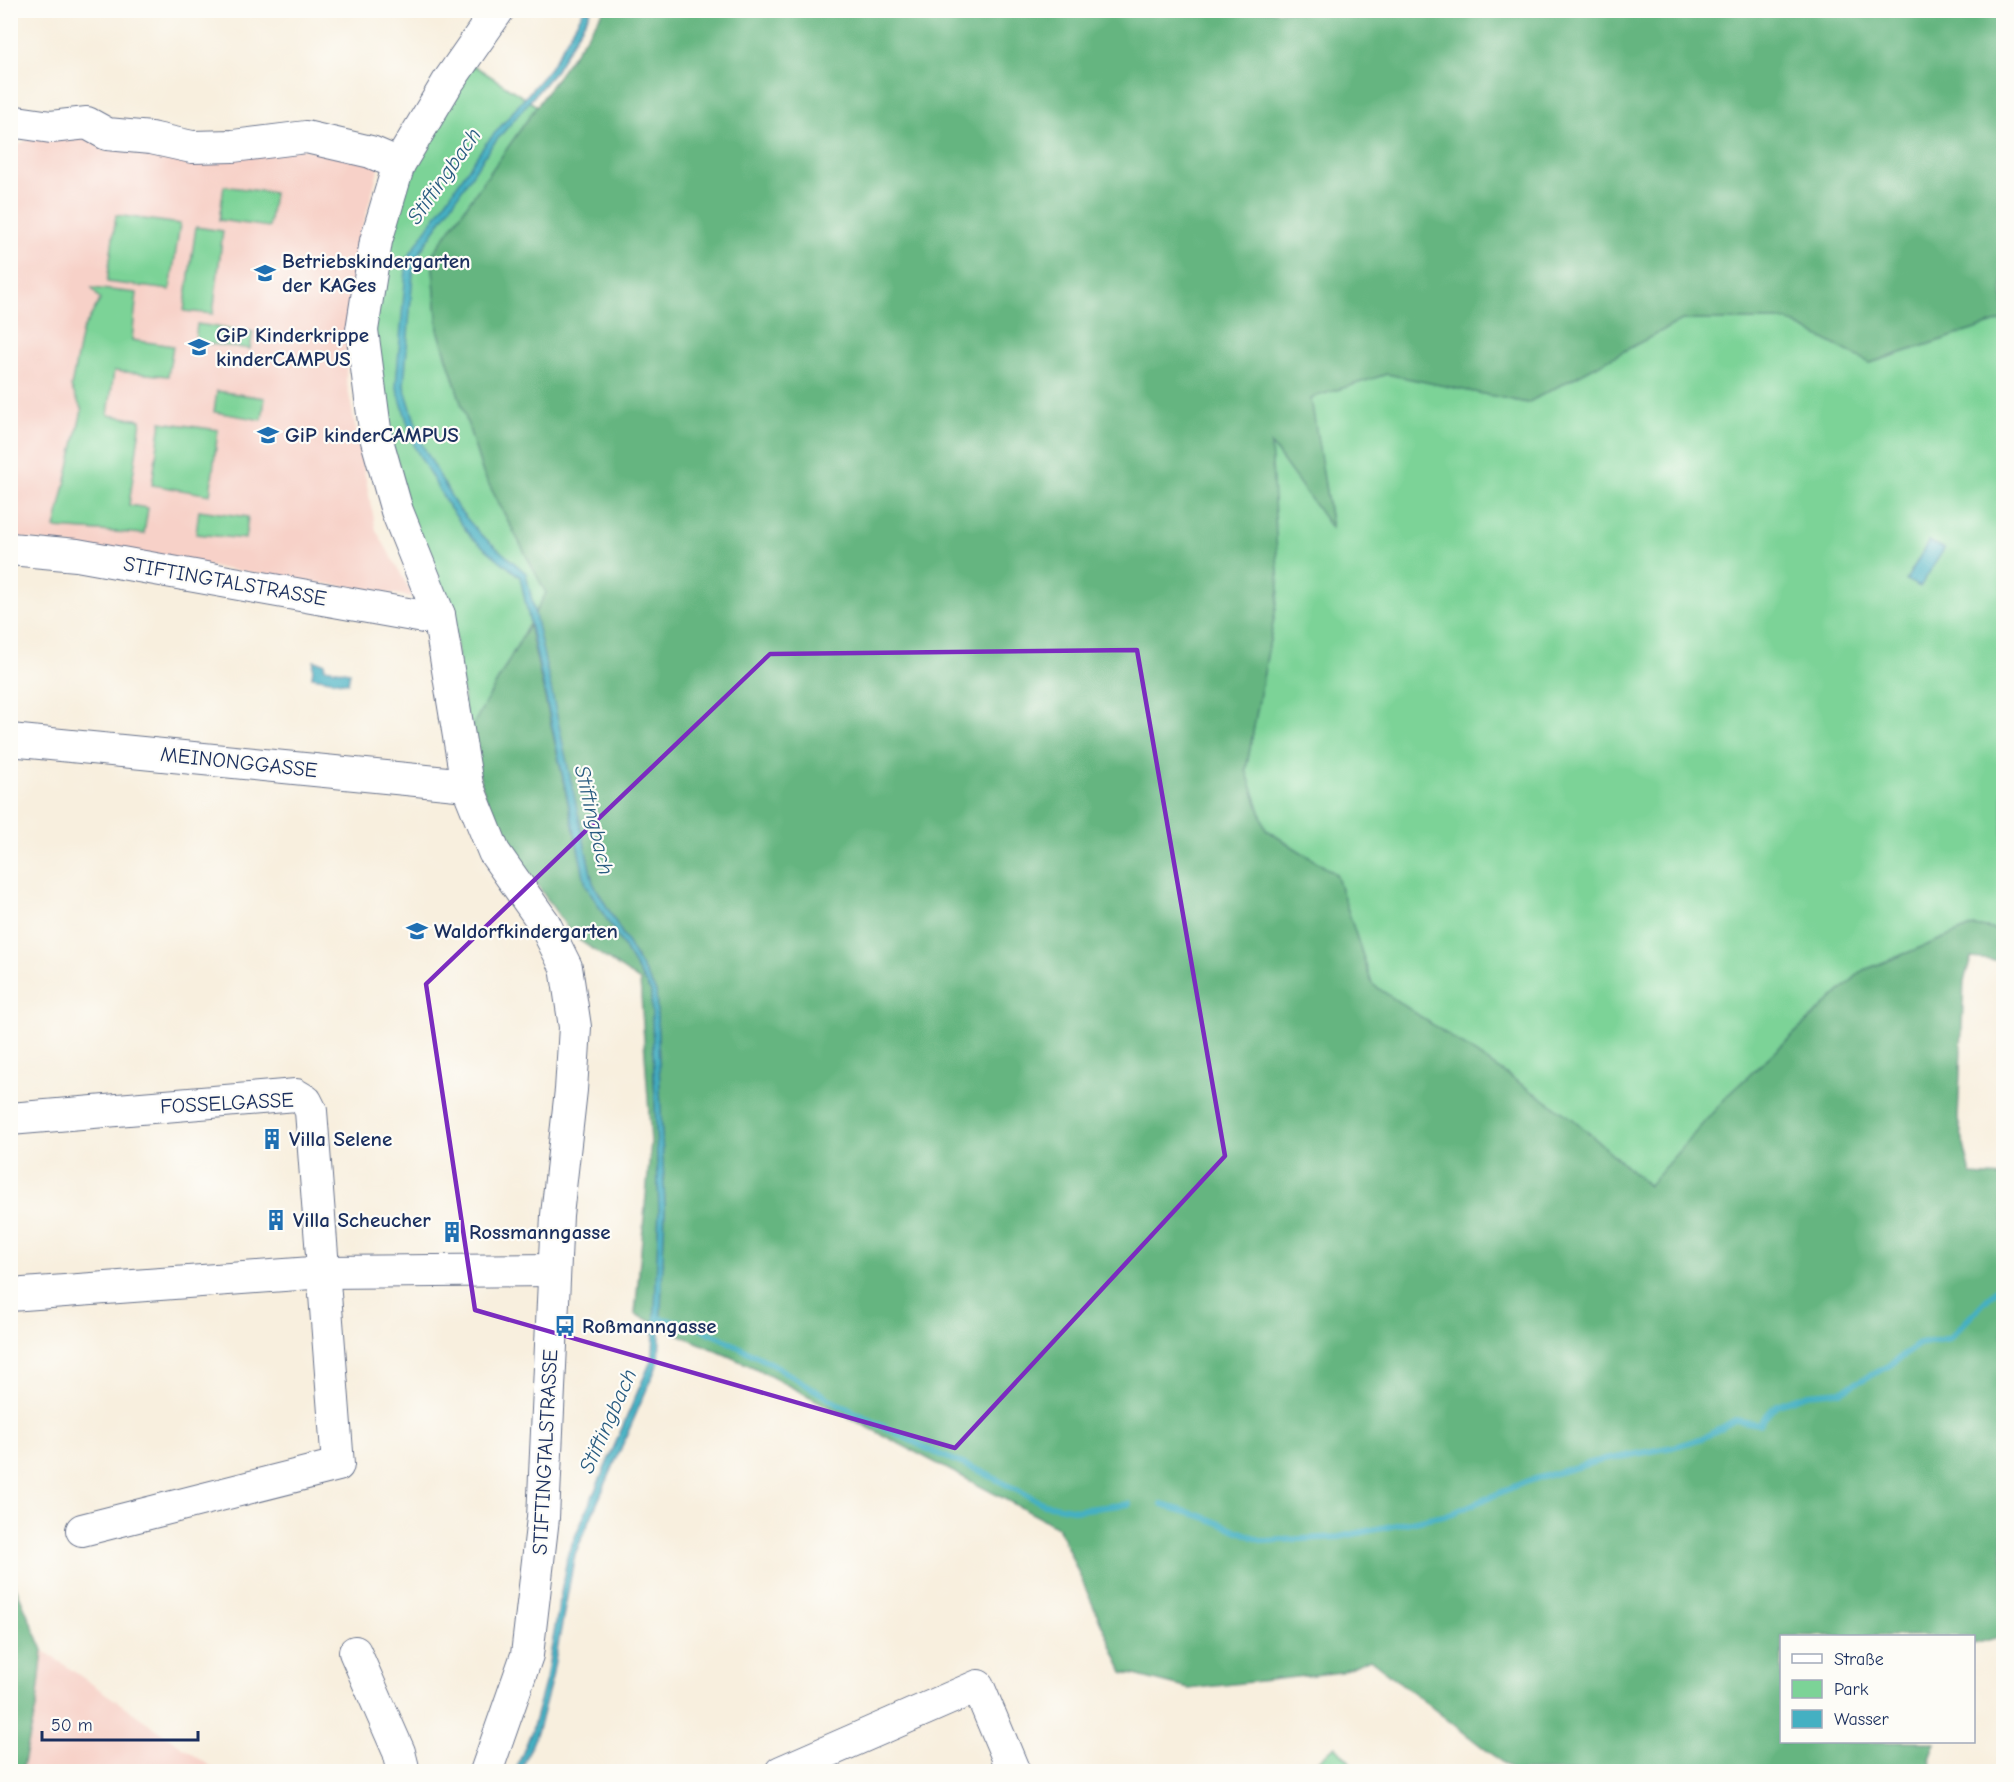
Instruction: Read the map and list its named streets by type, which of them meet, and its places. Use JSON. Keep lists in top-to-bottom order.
{
  "streets": {
    "street": ["STIFTINGTALSTRASSE", "MEINONGGASSE", "FOSSELGASSE"]
  },
  "crossings": [
    ["STIFTINGTALSTRASSE", "MEINONGGASSE"]
  ],
  "water": ["Stiftingbach"],
  "places": {
    "school or university": [
      "Betriebskindergarten der KAGes",
      "GiP Kinderkrippe kinderCAMPUS",
      "GiP kinderCAMPUS",
      "Waldorfkindergarten"
    ],
    "building": ["Villa Selene", "Villa Scheucher", "Rossmanngasse"],
    "bus stop": ["Roßmanngasse"]
  },
  "legend": ["Straße", "Park", "Wasser"],
  "scale_bar": "50 m"
}
